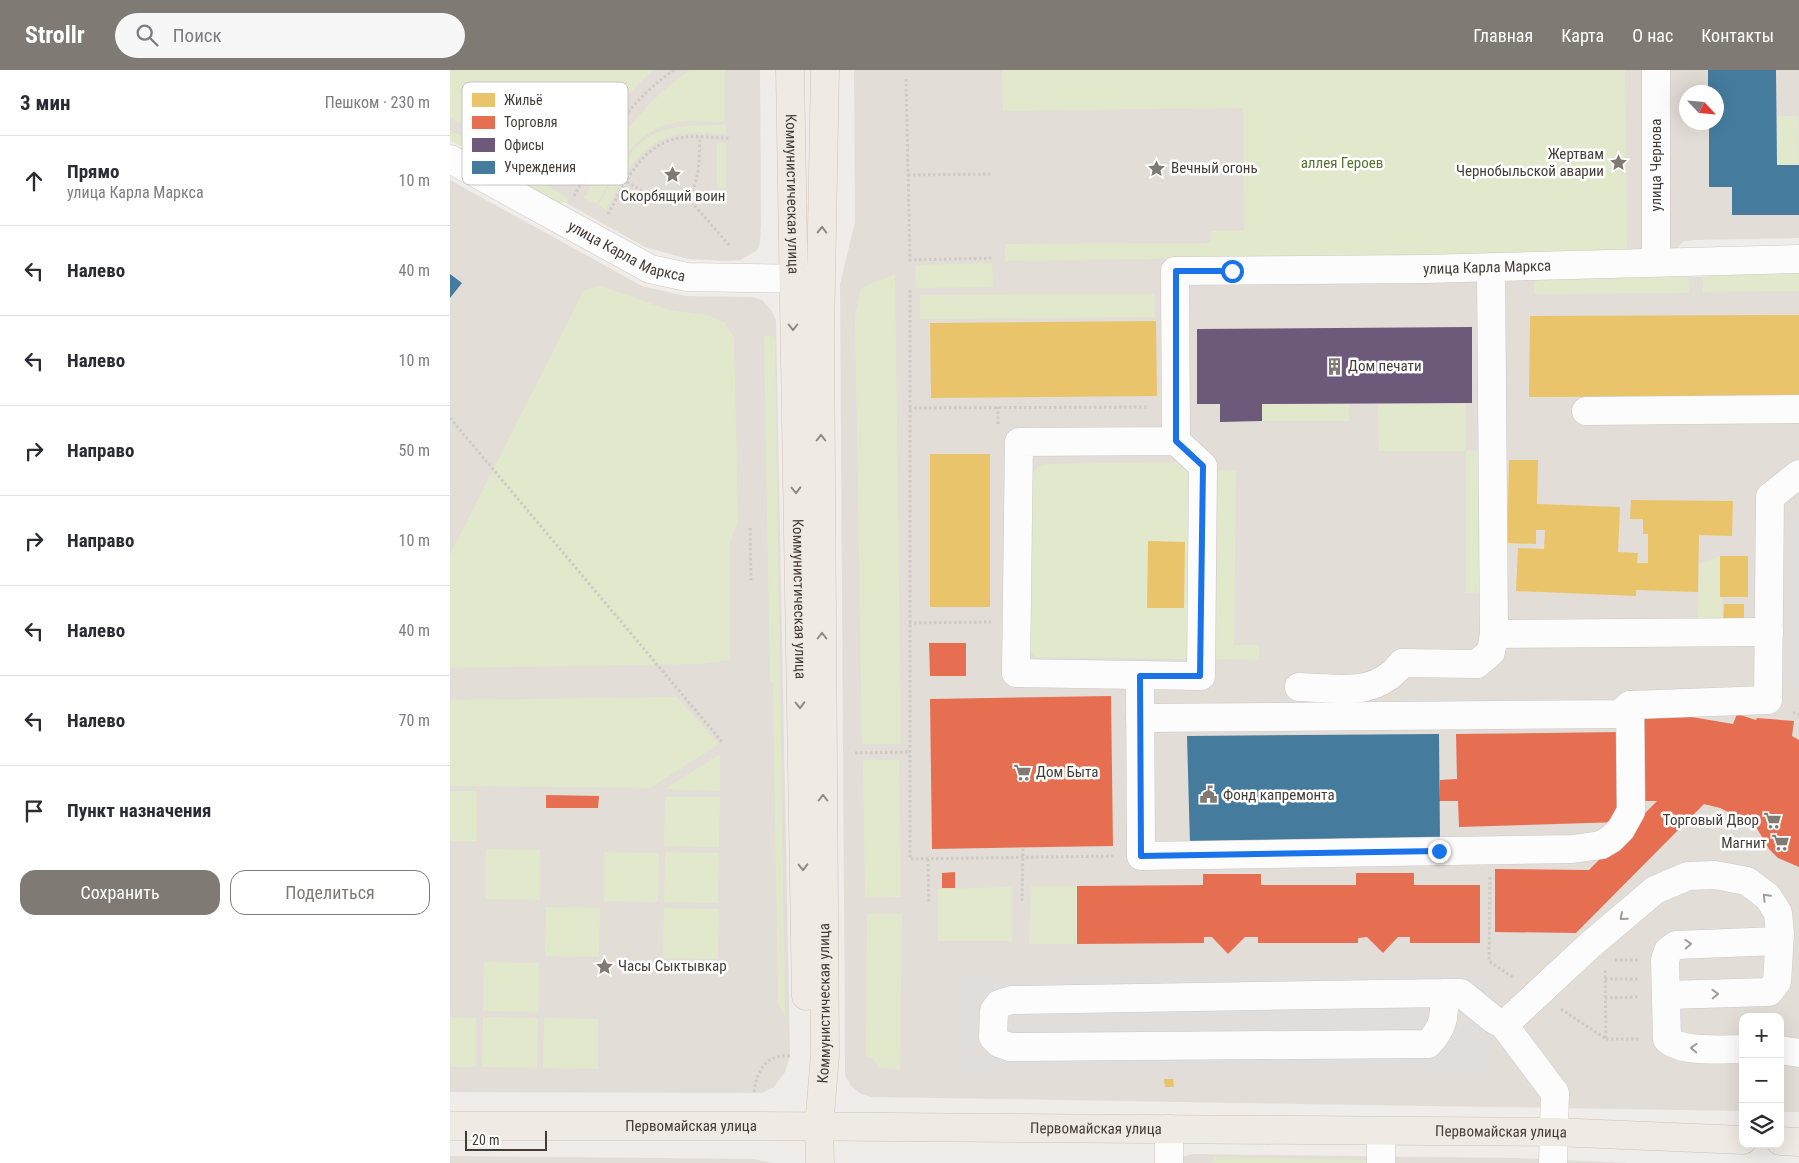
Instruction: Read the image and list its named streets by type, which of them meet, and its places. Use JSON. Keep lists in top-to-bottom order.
{
  "streets": {
    "main road": ["Коммунистическая улица", "Первомайская улица"],
    "street": ["улица Чернова", "улица Карла Маркса"]
  },
  "crossings": [
    ["улица Чернова", "улица Карла Маркса"],
    ["Коммунистическая улица", "улица Карла Маркса"],
    ["Коммунистическая улица", "Первомайская улица"]
  ],
  "parks": ["аллея Героев"],
  "places": {
    "place": [
      "Жертвам Чернобыльской аварии",
      "Вечный огонь",
      "Скорбящий воин",
      "Часы Сыктывкар"
    ],
    "building": ["Дом печати"],
    "supermarket": ["Дом Быта", "Торговый Двор", "Магнит"],
    "public building": ["Фонд капремонта"]
  },
  "legend": [
    "Жильё",
    "Торговля",
    "Офисы",
    "Учреждения"
  ],
  "scale_bar": "20 m",
  "north": "bottom right",
  "page": {
    "header": "Strollr",
    "search": "Поиск",
    "nav": [
      "Главная",
      "Карта",
      "О нас",
      "Контакты"
    ],
    "heading": ["3 мин", "Пешком · 230 m"],
    "list": [
      ["Прямо", "улица Карла Маркса", "10 m"],
      ["Налево", "40 m"],
      ["Налево", "10 m"],
      ["Направо", "50 m"],
      ["Направо", "10 m"],
      ["Налево", "40 m"],
      ["Налево", "70 m"],
      "Пункт назначения"
    ],
    "buttons": ["Сохранить", "Поделиться"],
    "map_buttons": ["+", "−"],
    "scale": "20 m"
  }
}
